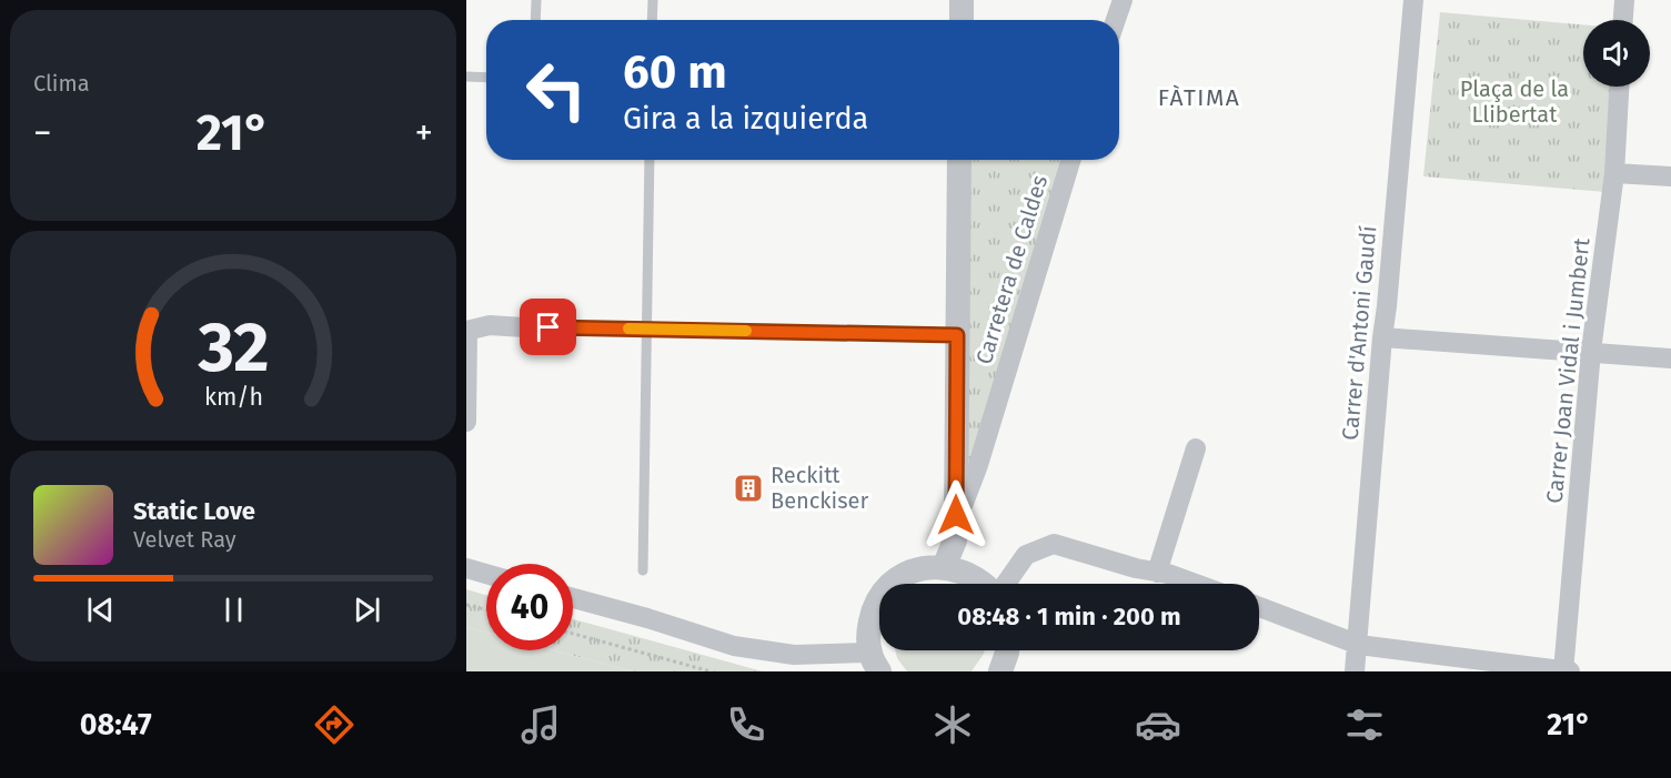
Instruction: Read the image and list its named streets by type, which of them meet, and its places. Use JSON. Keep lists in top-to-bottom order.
{
  "streets": {
    "street": ["Carretera de Caldes", "Carrer d'Antoni Gaudí", "Carrer Joan Vidal i Jumbert"]
  },
  "districts": ["FÀTIMA"],
  "parks": ["Plaça de la Llibertat"],
  "places": {
    "building": ["Reckitt Benckiser"]
  },
  "page": {
    "tile": "Clima",
    "turn": ["60 m", "Gira a la izquierda"],
    "heat": ["−", "21°", "+"],
    "song": ["Static Love", "Velvet Ray"],
    "limit": "40",
    "trip": "08:48 · 1 min · 200 m",
    "tabs": ["08:47", "21°"],
    "gauge": ["32", "km/h"]
  }
}
